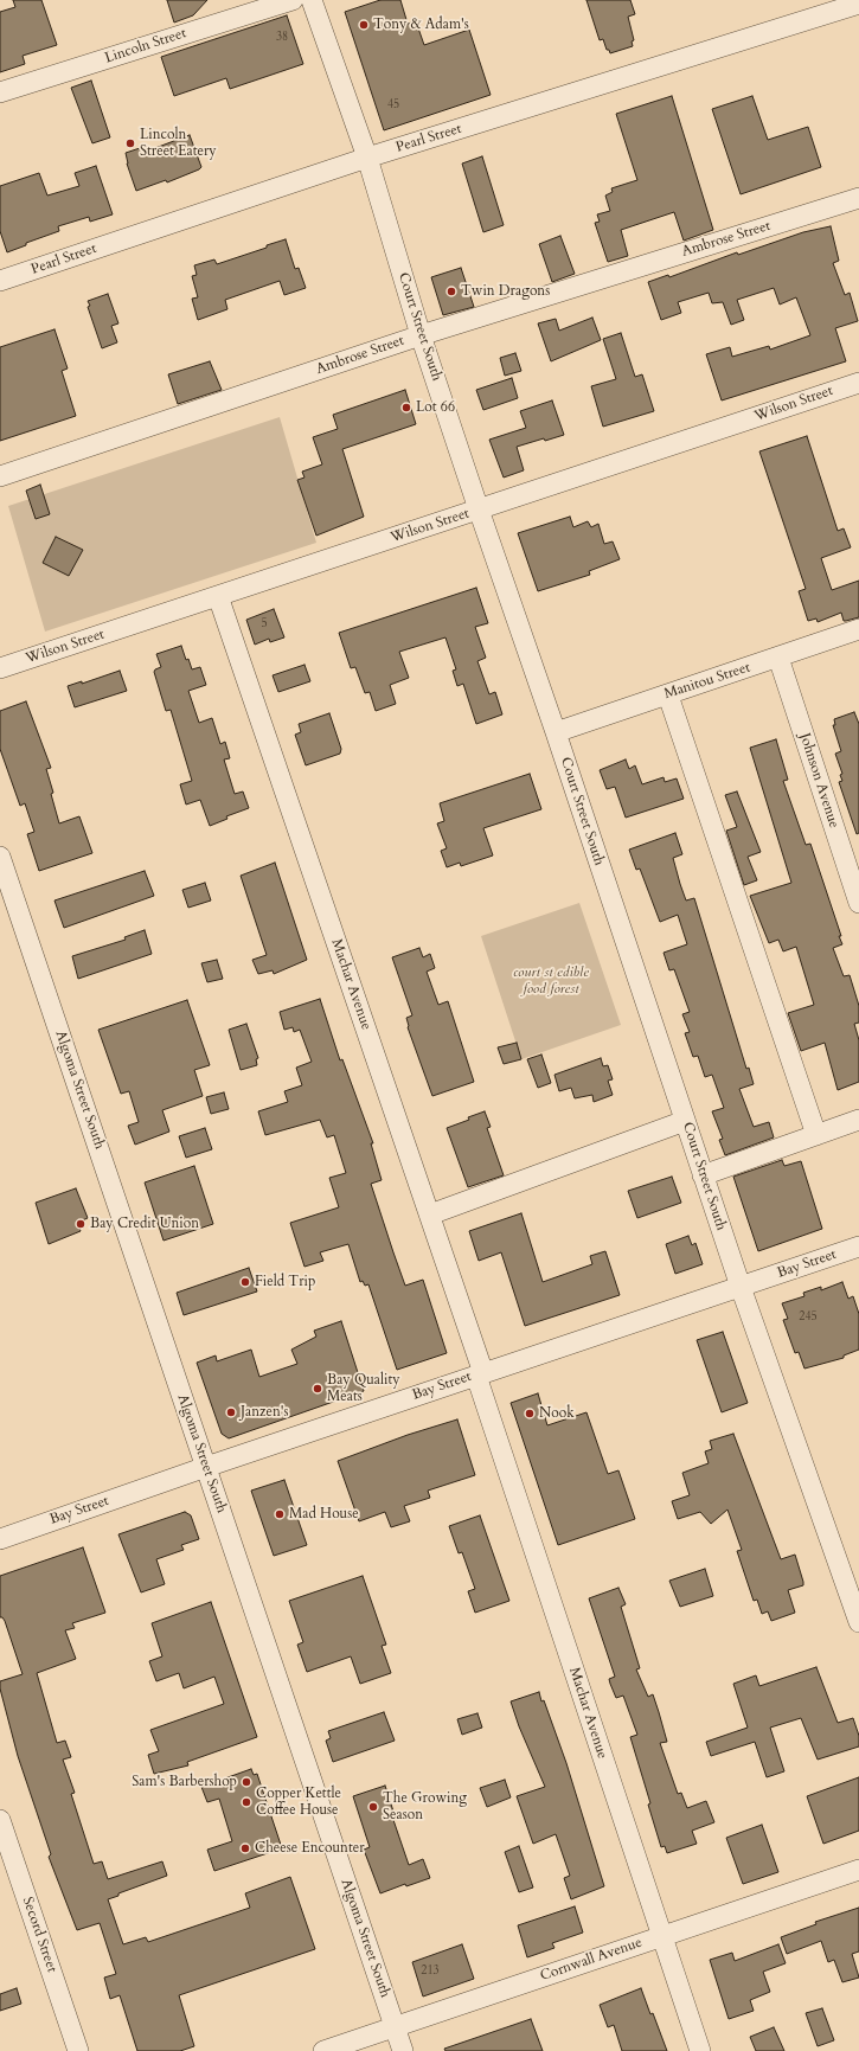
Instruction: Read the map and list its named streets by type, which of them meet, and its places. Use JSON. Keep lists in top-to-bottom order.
{
  "streets": {
    "street": [
      "Lincoln Street",
      "Pearl Street",
      "Ambrose Street",
      "Court Street South",
      "Wilson Street",
      "Manitou Street",
      "Johnson Avenue",
      "Machar Avenue",
      "Algoma Street South",
      "Bay Street",
      "Secord Street",
      "Cornwall Avenue"
    ]
  },
  "crossings": [
    ["Pearl Street", "Court Street South"],
    ["Ambrose Street", "Court Street South"],
    ["Court Street South", "Wilson Street"],
    ["Court Street South", "Manitou Street"],
    ["Court Street South", "Bay Street"],
    ["Wilson Street", "Machar Avenue"],
    ["Manitou Street", "Johnson Avenue"],
    ["Machar Avenue", "Bay Street"],
    ["Machar Avenue", "Cornwall Avenue"],
    ["Algoma Street South", "Bay Street"],
    ["Algoma Street South", "Cornwall Avenue"]
  ],
  "parks": ["court st edible food forest"],
  "places": [
    "Tony & Adam's",
    "Lincoln Street Eatery",
    "Twin Dragons",
    "Lot 66",
    "Bay Credit Union",
    "Field Trip",
    "Bay Quality Meats",
    "Janzen's",
    "Nook",
    "Mad House",
    "Sam's Barbershop",
    "Copper Kettle Coffee House",
    "The Growing Season",
    "Cheese Encounter"
  ],
  "house_numbers": [
    "38",
    "45",
    "5",
    "245",
    "213"
  ]
}
